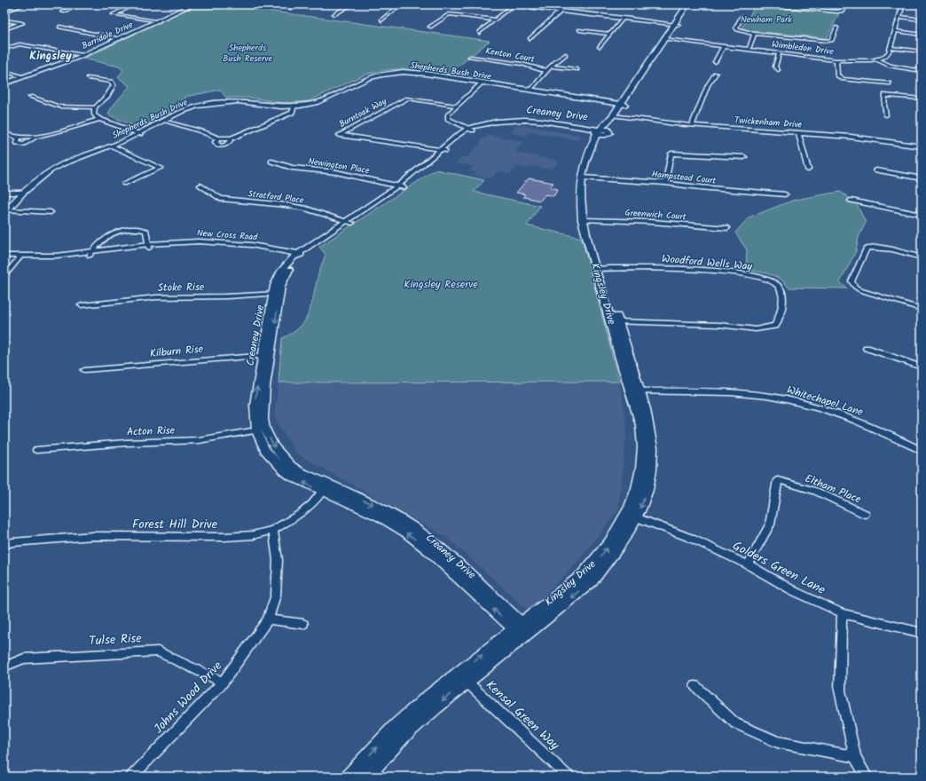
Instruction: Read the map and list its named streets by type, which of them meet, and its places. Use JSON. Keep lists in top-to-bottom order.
{
  "streets": {
    "main road": ["Kingsley Drive"],
    "street": [
      "Barridale Drive",
      "Wimbledon Drive",
      "Kenton Court",
      "Shepherds Bush Drive",
      "Burntoak Way",
      "Creaney Drive",
      "Twickenham Drive",
      "Newington Place",
      "Hampstead Court",
      "Stratford Place",
      "Greenwich Court",
      "New Cross Road",
      "Woodford Wells Way",
      "Stoke Rise",
      "Kilburn Rise",
      "Whitechapel Lane",
      "Acton Rise",
      "Eltham Place",
      "Forest Hill Drive",
      "Golders Green Lane",
      "Tulse Rise",
      "Johns Wood Drive",
      "Kensal Green Way"
    ]
  },
  "crossings": [
    ["Wimbledon Drive", "Kingsley Drive"],
    ["Shepherds Bush Drive", "Kingsley Drive"],
    ["Burntoak Way", "Creaney Drive"],
    ["Creaney Drive", "Newington Place"],
    ["Creaney Drive", "Stratford Place"],
    ["Creaney Drive", "New Cross Road"],
    ["Creaney Drive", "Stoke Rise"],
    ["Creaney Drive", "Kingsley Drive"],
    ["Creaney Drive", "Kilburn Rise"],
    ["Creaney Drive", "Acton Rise"],
    ["Creaney Drive", "Forest Hill Drive"],
    ["Twickenham Drive", "Kingsley Drive"],
    ["Hampstead Court", "Kingsley Drive"],
    ["Greenwich Court", "Kingsley Drive"],
    ["Woodford Wells Way", "Kingsley Drive"],
    ["Kingsley Drive", "Whitechapel Lane"],
    ["Kingsley Drive", "Golders Green Lane"],
    ["Kingsley Drive", "Kensal Green Way"],
    ["Eltham Place", "Golders Green Lane"],
    ["Forest Hill Drive", "Johns Wood Drive"],
    ["Tulse Rise", "Johns Wood Drive"]
  ],
  "districts": ["Kingsley"],
  "parks": ["Newham Park", "Shepherds Bush Reserve", "Kingsley Reserve"]
}
